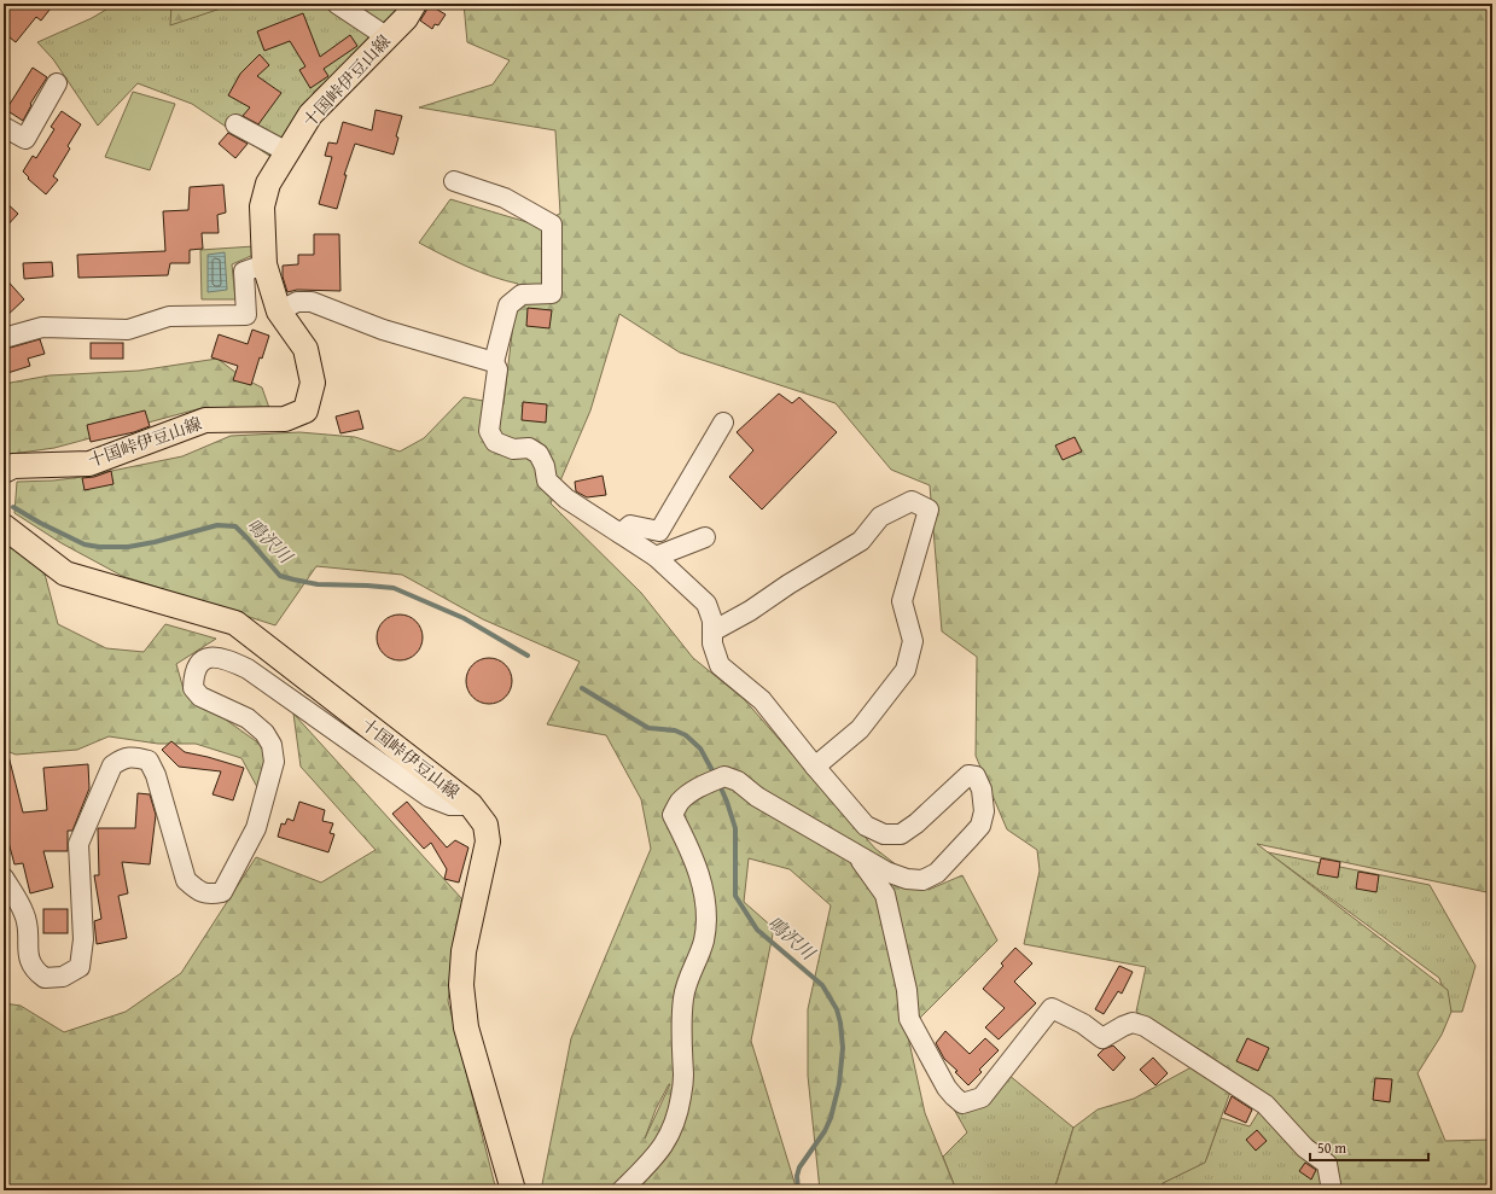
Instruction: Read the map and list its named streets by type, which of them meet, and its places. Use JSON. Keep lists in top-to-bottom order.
{
  "streets": {
    "main road": ["十国峠伊豆山線"]
  },
  "water": ["鳴沢川"],
  "scale_bar": "50 m"
}
